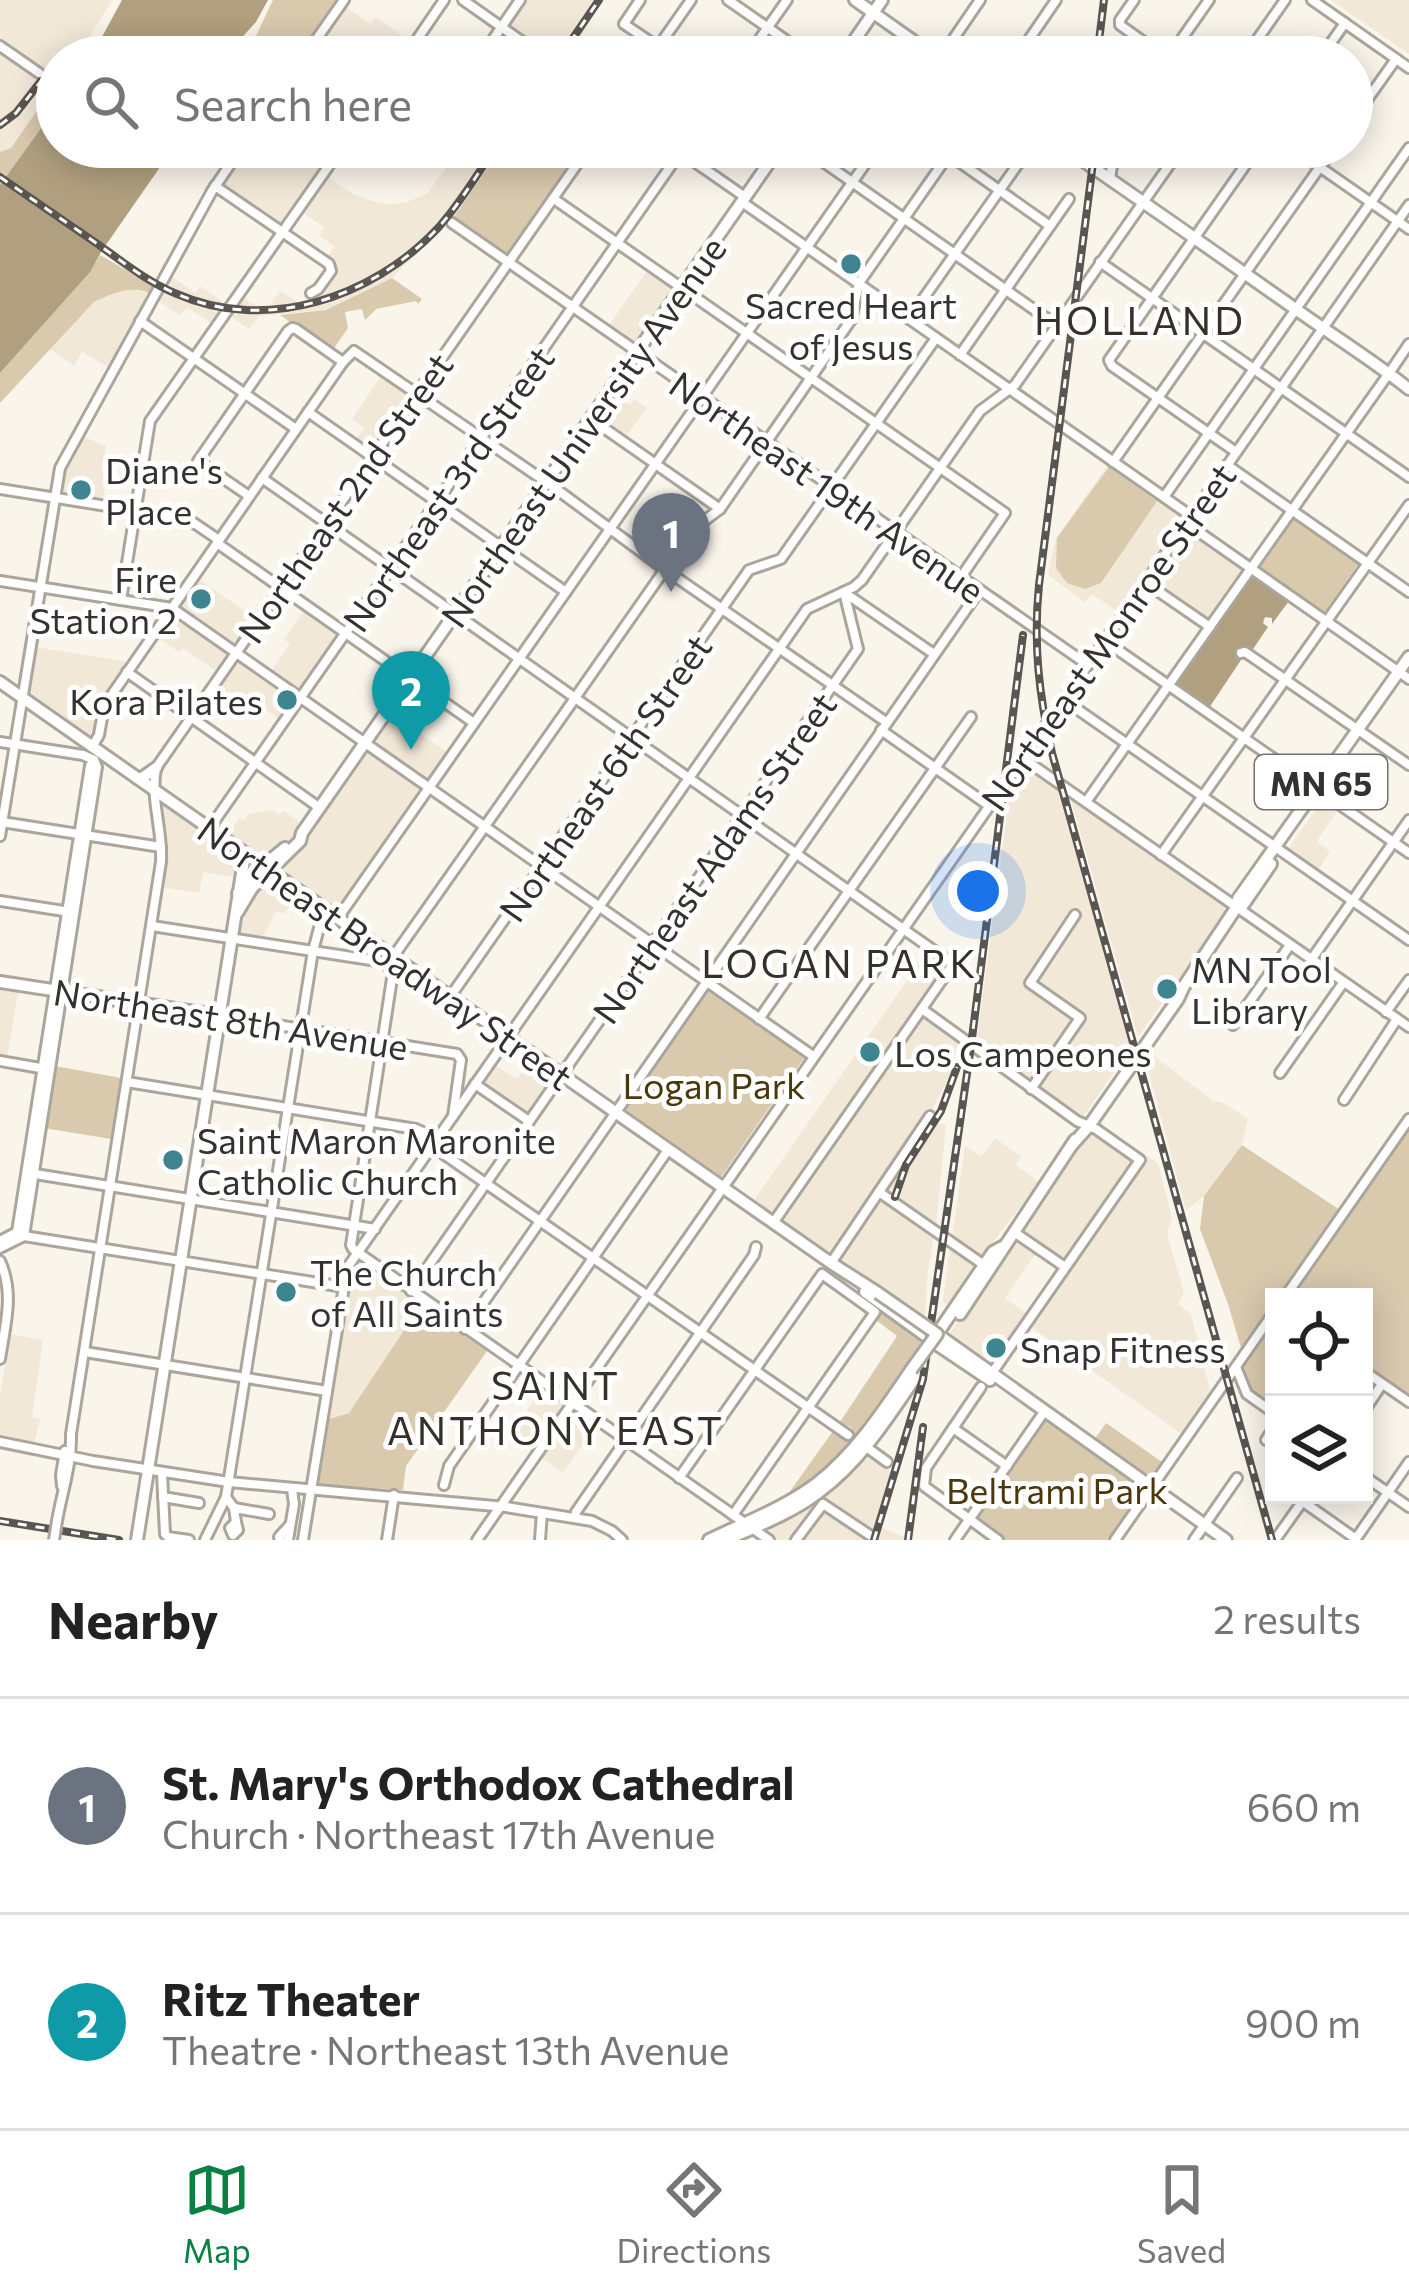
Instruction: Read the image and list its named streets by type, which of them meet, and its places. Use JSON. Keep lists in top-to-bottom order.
{
  "streets": {
    "main road": [
      "Northeast University Avenue",
      "MN 65",
      "Northeast Broadway Street",
      "Northeast 8th Avenue"
    ],
    "street": [
      "Northeast 19th Avenue",
      "Northeast 3rd Street",
      "Northeast 2nd Street",
      "Northeast Monroe Street",
      "Northeast 6th Street",
      "Northeast Adams Street"
    ]
  },
  "crossings": [
    ["Northeast University Avenue", "Northeast 19th Avenue"],
    ["Northeast University Avenue", "Northeast Broadway Street"],
    ["Northeast 19th Avenue", "Northeast 3rd Street"],
    ["Northeast 19th Avenue", "Northeast 2nd Street"],
    ["Northeast 19th Avenue", "Northeast Monroe Street"],
    ["Northeast 19th Avenue", "Northeast 6th Street"],
    ["Northeast 3rd Street", "Northeast Broadway Street"],
    ["Northeast 2nd Street", "Northeast Broadway Street"],
    ["Northeast 2nd Street", "Northeast 8th Avenue"],
    ["Northeast Monroe Street", "Northeast Broadway Street"],
    ["Northeast 6th Street", "Northeast Broadway Street"],
    ["MN 65", "Northeast Broadway Street"],
    ["Northeast Adams Street", "Northeast Broadway Street"]
  ],
  "districts": ["HOLLAND", "LOGAN PARK", "SAINT ANTHONY EAST"],
  "parks": ["Logan Park", "Beltrami Park"],
  "places": [
    "Sacred Heart of Jesus",
    "Diane's Place",
    "Fire Station 2",
    "Kora Pilates",
    "MN Tool Library",
    "Los Campeones",
    "Saint Maron Maronite Catholic Church",
    "The Church of All Saints",
    "Snap Fitness"
  ],
  "page": {
    "search": "Search here",
    "pins": ["1", "2"],
    "heading": ["Nearby", "2 results"],
    "list": [
      {
        "mark": "1",
        "name": "St. Mary's Orthodox Cathedral",
        "note": "Church · Northeast 17th Avenue",
        "value": "660 m"
      },
      {
        "mark": "2",
        "name": "Ritz Theater",
        "note": "Theatre · Northeast 13th Avenue",
        "value": "900 m"
      }
    ],
    "nav": ["Map", "Directions", "Saved"]
  }
}
